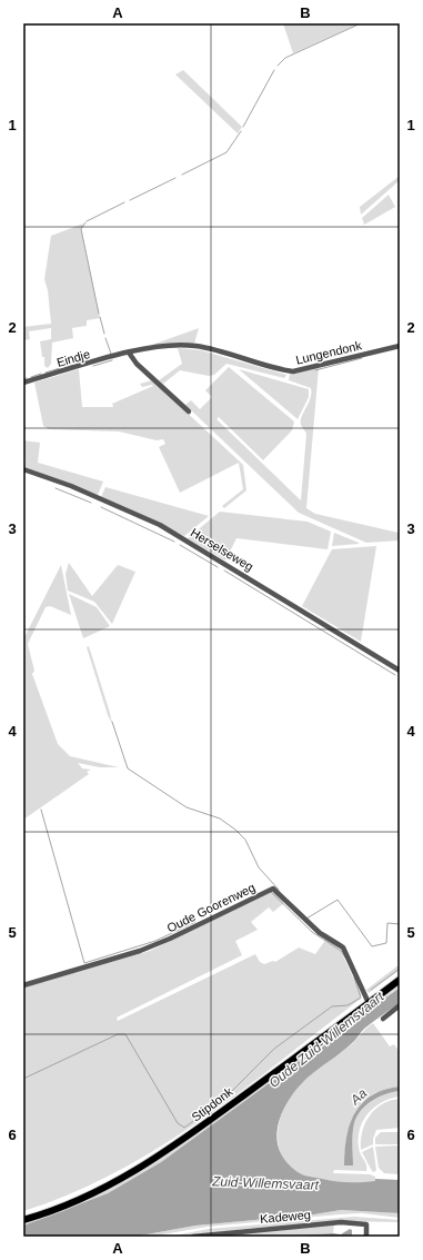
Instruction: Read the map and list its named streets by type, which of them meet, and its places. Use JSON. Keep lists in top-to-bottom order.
{
  "streets": {
    "main road": ["Stipdonk"],
    "street": [
      "Lungendonk",
      "Eindje",
      "Herselseweg",
      "Oude Goorenweg",
      "Kadeweg"
    ]
  },
  "crossings": [
    ["Lungendonk", "Eindje"],
    ["Oude Goorenweg", "Stipdonk"]
  ],
  "water": ["Oude Zuid-Willemsvaart", "Aa", "Zuid-Willemsvaart"],
  "grid": {
    "columns": ["A", "B"],
    "rows": [
      "1",
      "2",
      "3",
      "4",
      "5",
      "6"
    ]
  }
}
